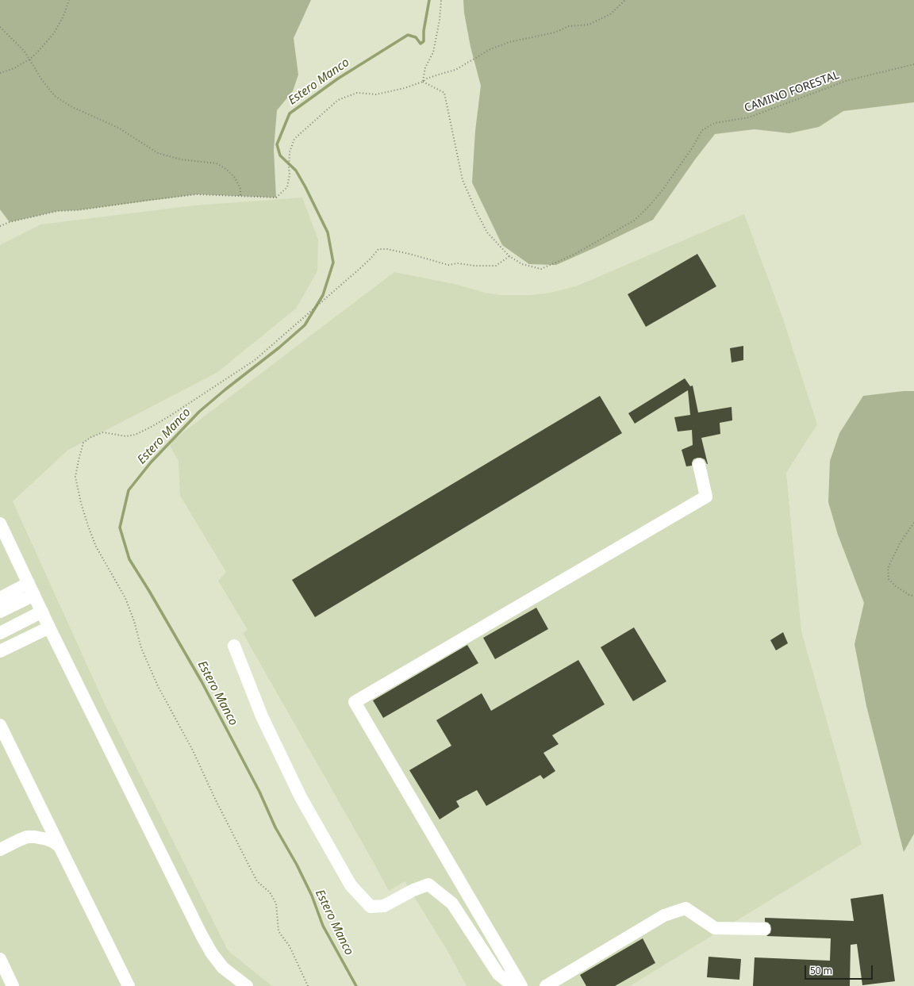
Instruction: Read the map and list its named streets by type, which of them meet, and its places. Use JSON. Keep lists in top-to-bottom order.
{
  "streets": {
    "path": ["CAMINO FORESTAL"]
  },
  "water": ["Estero Manco"],
  "scale_bar": "50 m"
}
